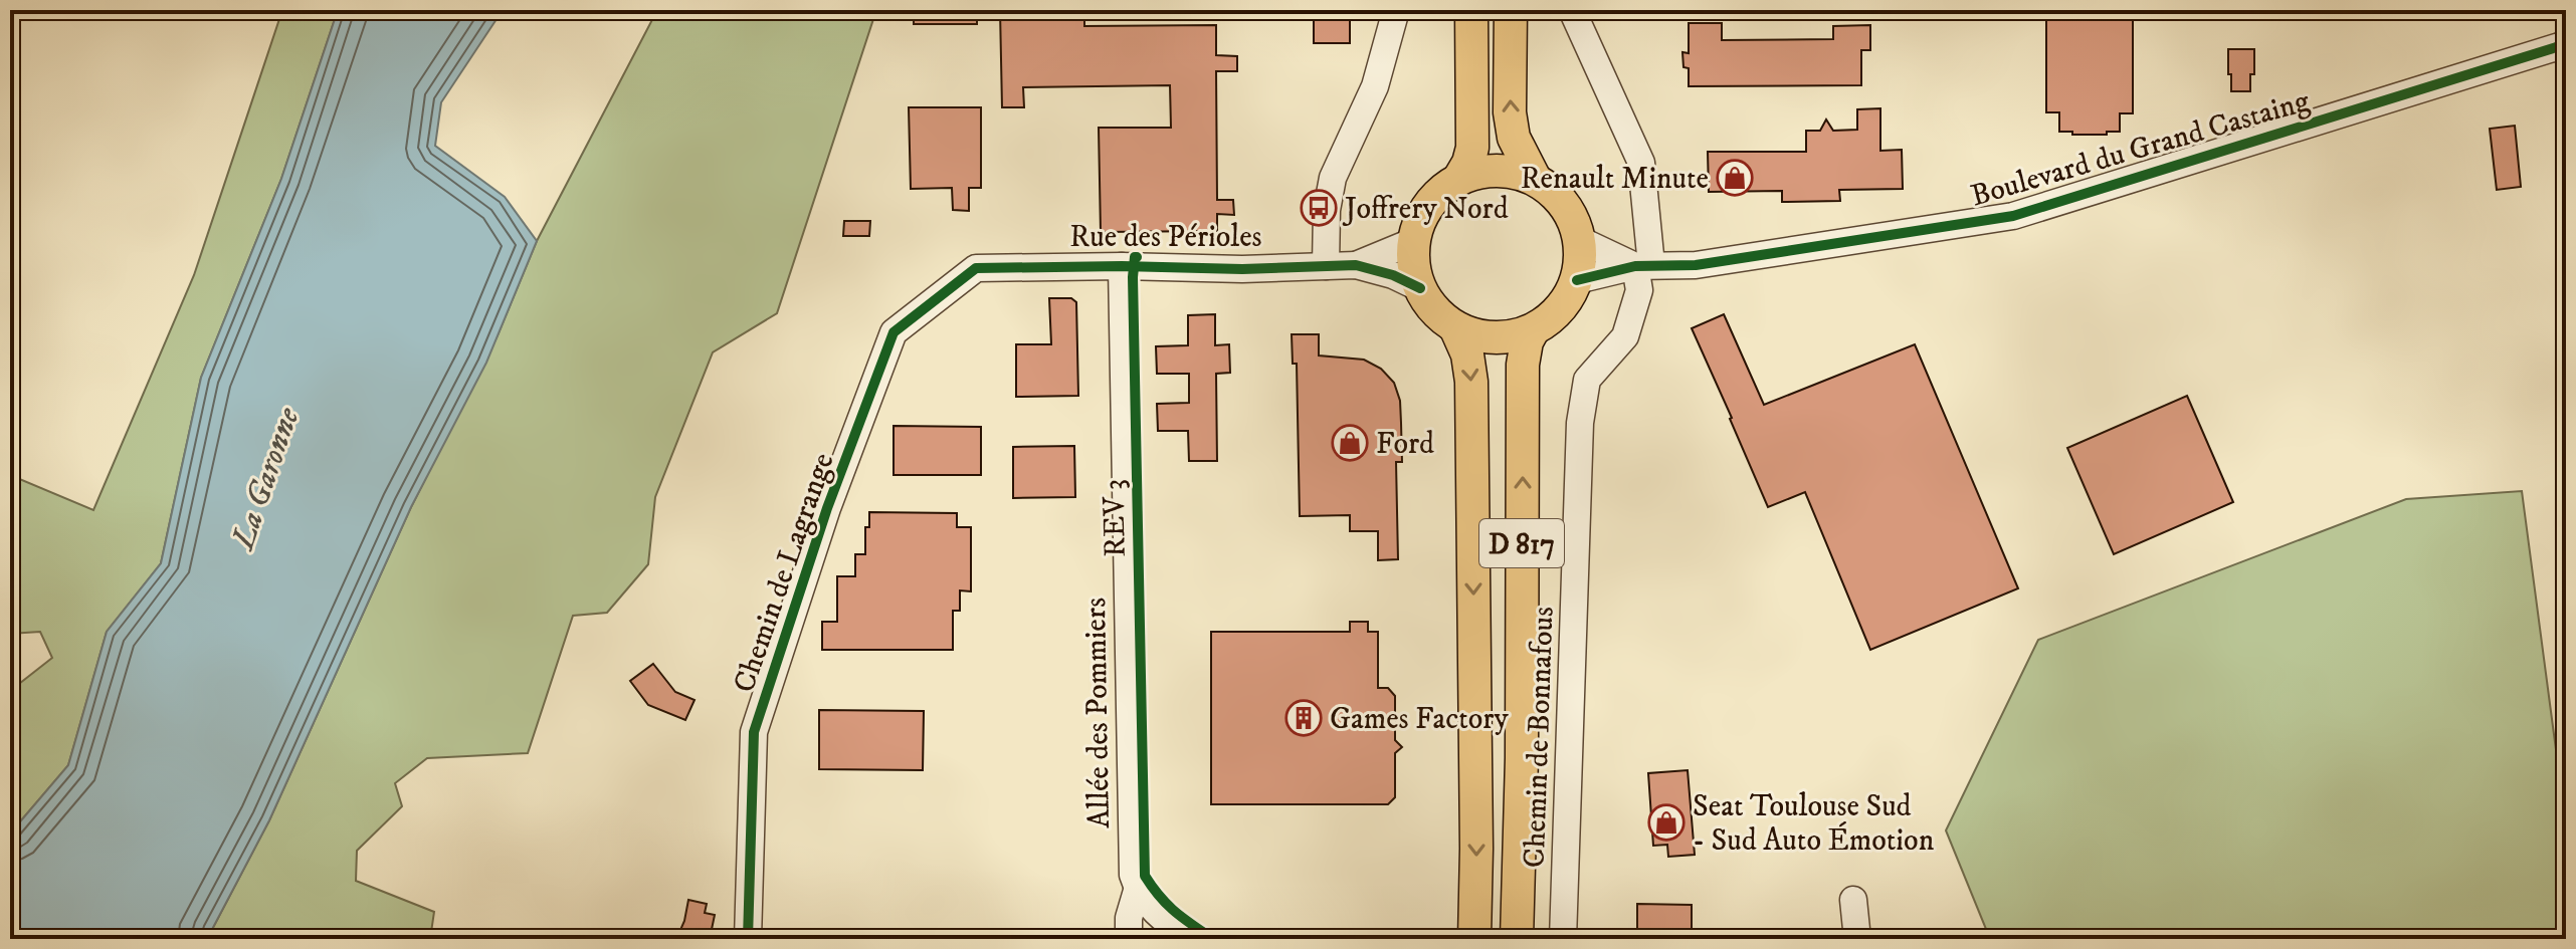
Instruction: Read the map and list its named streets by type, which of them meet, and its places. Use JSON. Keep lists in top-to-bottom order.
{
  "streets": {
    "main road": ["D 817"],
    "street": [
      "Boulevard du Grand Castaing",
      "Rue des Périoles",
      "Chemin de Lagrange",
      "Allée des Pommiers",
      "Chemin de Bonnafous"
    ],
    "cycle path": ["REV 3"]
  },
  "crossings": [
    ["Boulevard du Grand Castaing", "Rue des Périoles"],
    ["Boulevard du Grand Castaing", "D 817"],
    ["Boulevard du Grand Castaing", "Chemin de Bonnafous"],
    ["Rue des Périoles", "D 817"],
    ["Rue des Périoles", "Chemin de Lagrange"],
    ["Rue des Périoles", "Allée des Pommiers"]
  ],
  "water": ["La Garonne"],
  "places": {
    "shop": ["Renault Minute", "Ford", "Seat Toulouse Sud - Sud Auto Émotion"],
    "bus stop": ["Joffrery Nord"],
    "building": ["Games Factory"]
  }
}
